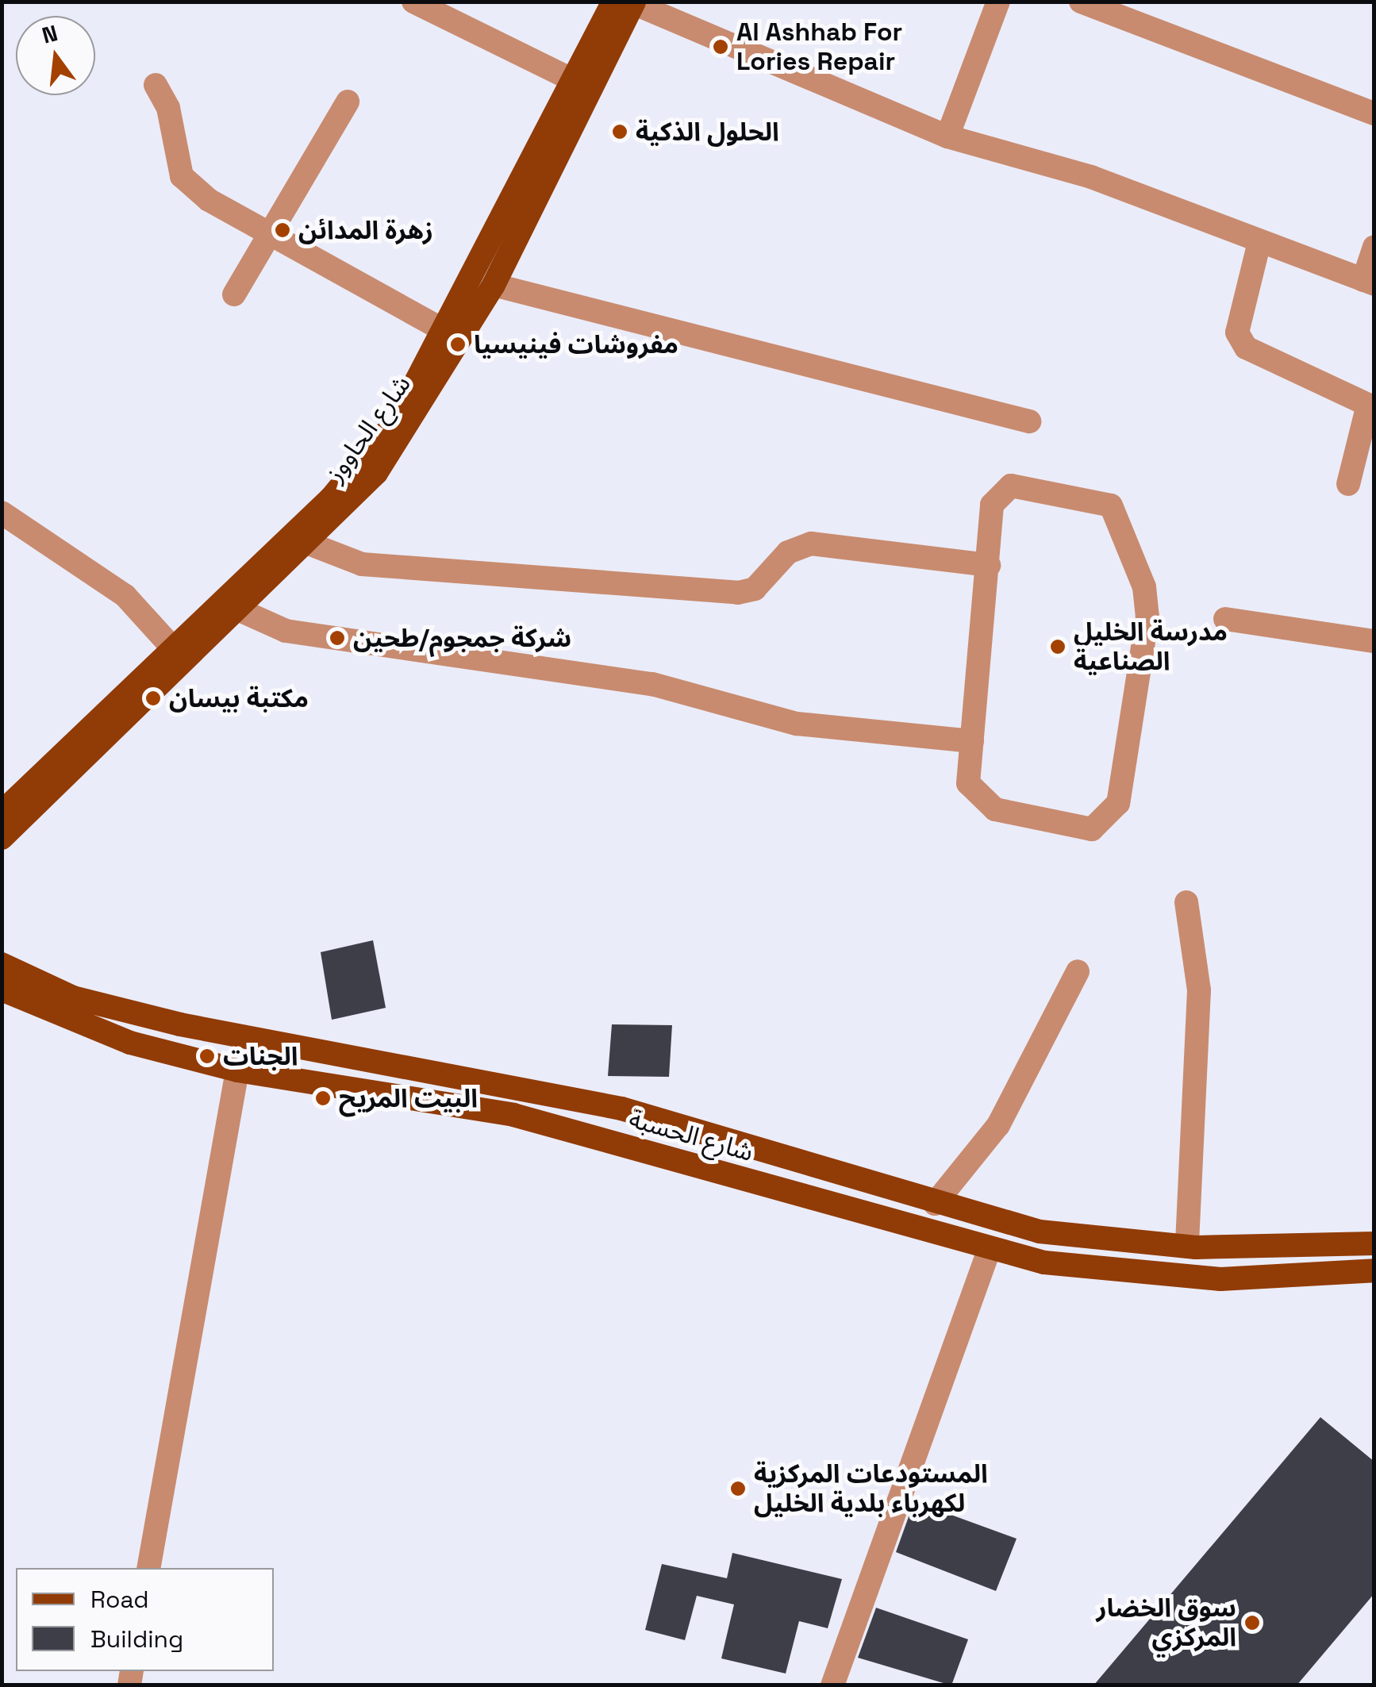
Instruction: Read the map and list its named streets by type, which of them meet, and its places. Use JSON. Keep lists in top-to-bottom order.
{
  "streets": {
    "main road": ["شارع الحاووز", "شارع الحسبة"]
  },
  "places": [
    "Al Ashhab For Lories Repair",
    "الحلول الذكية",
    "زهرة المدائن",
    "مفروشات فينيسيا",
    "شركة جمجوم/طحين",
    "مدرسة الخليل الصناعية",
    "مكتبة بيسان",
    "الجنات",
    "البيت المريح",
    "المستودعات المركزية لكهرباء بلدية الخليل",
    "سوق الخضار المركزي"
  ],
  "legend": ["Road", "Building"],
  "north": "top"
}
